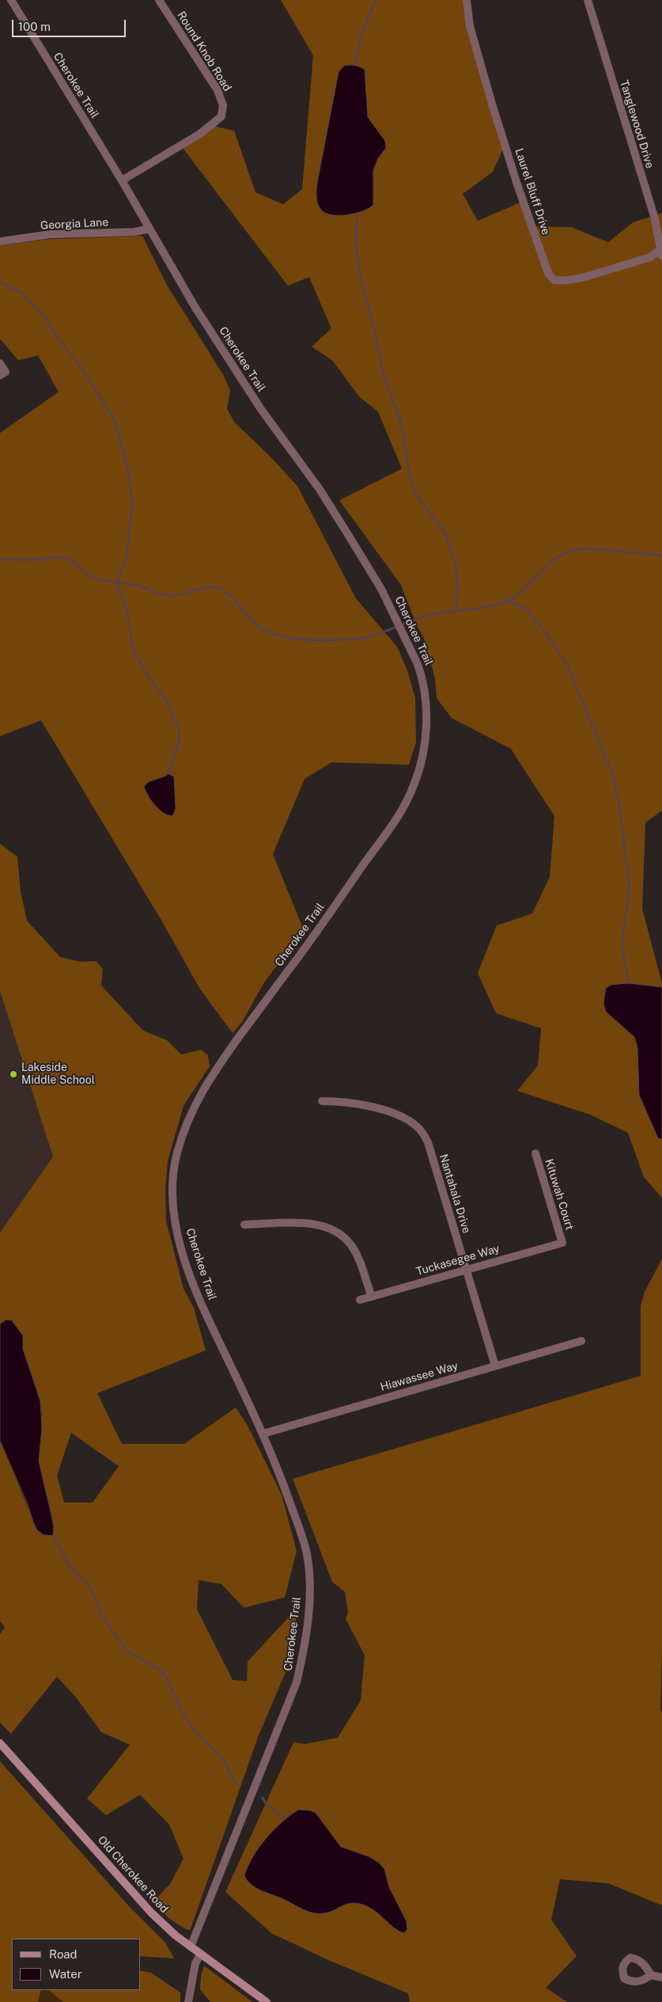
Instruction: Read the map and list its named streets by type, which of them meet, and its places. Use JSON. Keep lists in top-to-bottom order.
{
  "streets": {
    "street": [
      "Round Knob Road",
      "Cherokee Trail",
      "Tanglewood Drive",
      "Laurel Bluff Drive",
      "Georgia Lane",
      "Nantahala Drive",
      "Kituwah Court",
      "Tuckasegee Way",
      "Hiawassee Way",
      "Old Cherokee Road"
    ]
  },
  "crossings": [
    ["Round Knob Road", "Cherokee Trail"],
    ["Cherokee Trail", "Georgia Lane"],
    ["Cherokee Trail", "Hiawassee Way"],
    ["Cherokee Trail", "Old Cherokee Road"],
    ["Tanglewood Drive", "Laurel Bluff Drive"],
    ["Nantahala Drive", "Tuckasegee Way"],
    ["Nantahala Drive", "Hiawassee Way"],
    ["Kituwah Court", "Tuckasegee Way"]
  ],
  "places": ["Lakeside Middle School"],
  "legend": ["Road", "Water"],
  "scale_bar": "100 m"
}
